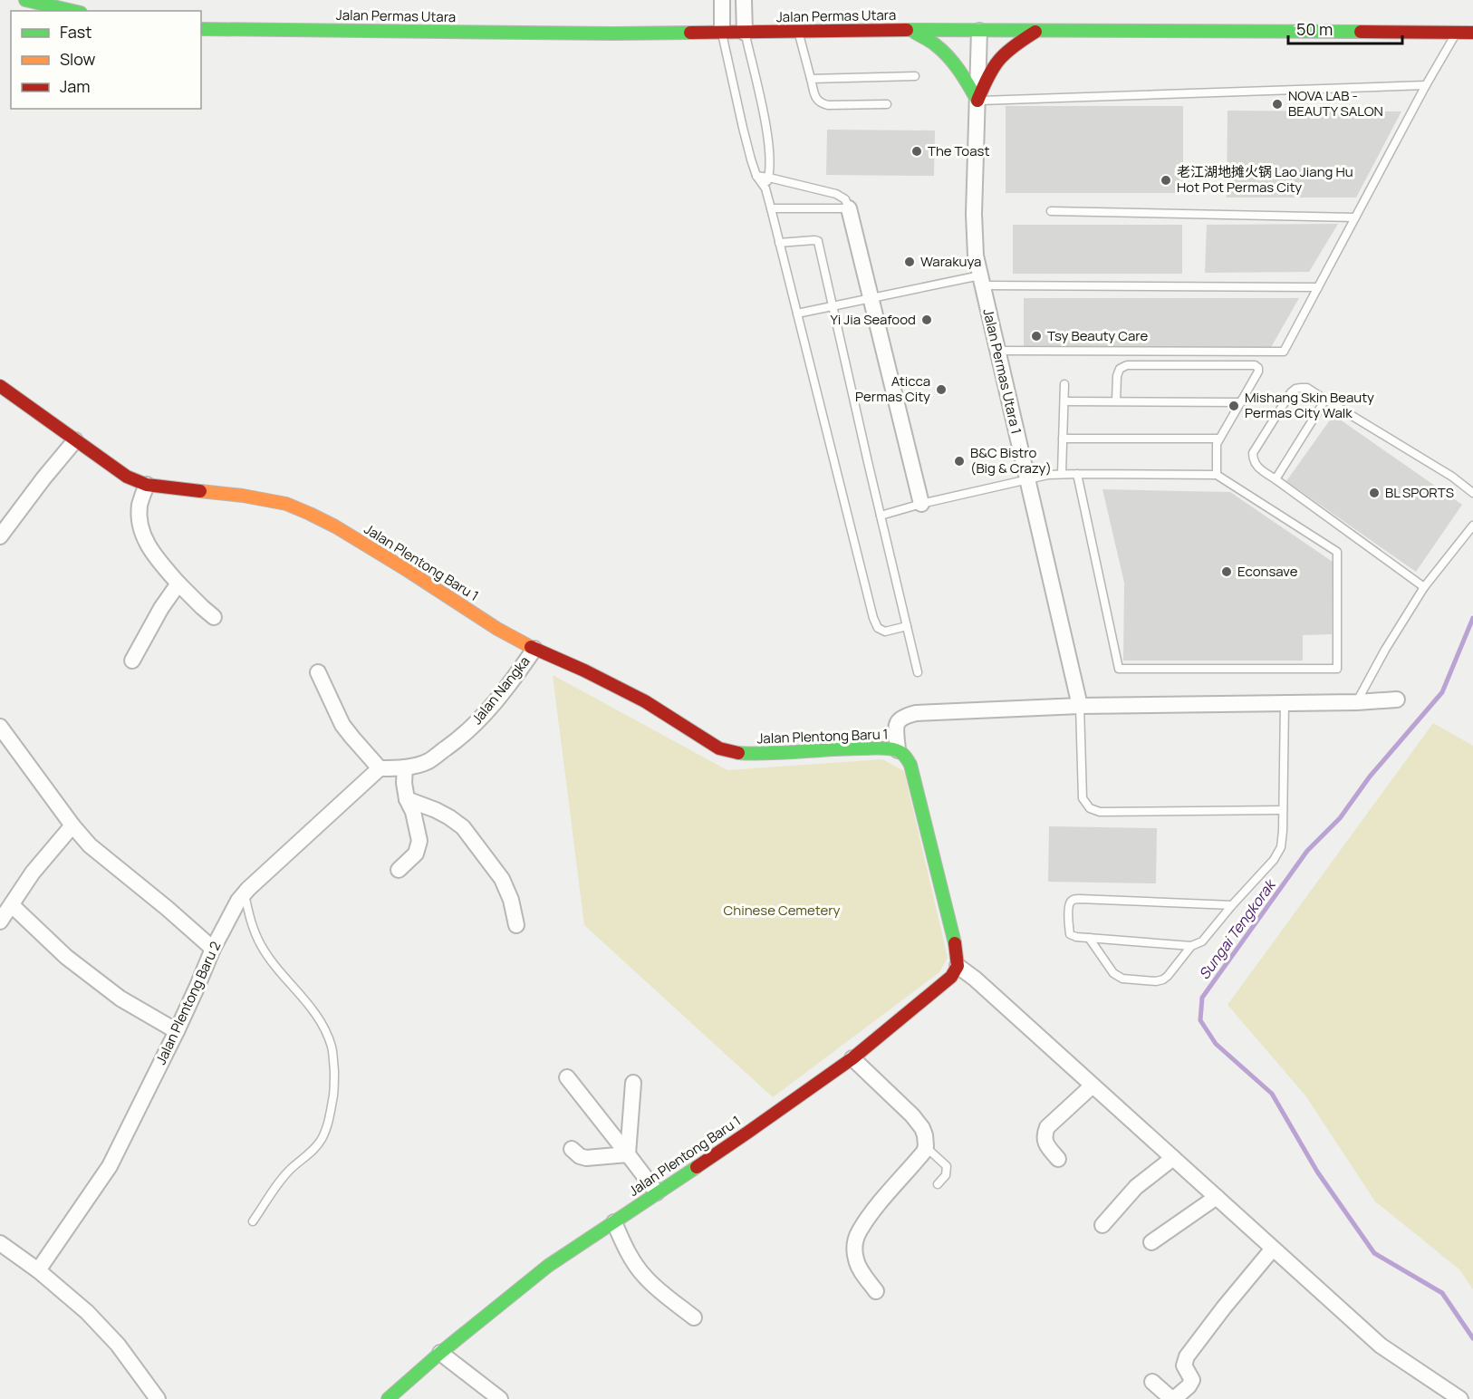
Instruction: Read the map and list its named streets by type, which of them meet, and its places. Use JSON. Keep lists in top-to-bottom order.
{
  "streets": {
    "street": [
      "Jalan Permas Utara",
      "Jalan Permas Utara 1",
      "Jalan Plentong Baru 1",
      "Jalan Nangka",
      "Jalan Plentong Baru 2"
    ]
  },
  "crossings": [
    ["Jalan Permas Utara", "Jalan Permas Utara 1"],
    ["Jalan Plentong Baru 1", "Jalan Nangka"],
    ["Jalan Nangka", "Jalan Plentong Baru 2"]
  ],
  "water": ["Sungai Tengkorak"],
  "parks": ["Chinese Cemetery"],
  "places": [
    "NOVA LAB - BEAUTY SALON",
    "The Toast",
    "老江湖地摊火锅 Lao Jiang Hu Hot Pot Permas City",
    "Warakuya",
    "Yi Jia Seafood",
    "Tsy Beauty Care",
    "Aticca Permas City",
    "Mishang Skin Beauty Permas City Walk",
    "B&C Bistro (Big & Crazy)",
    "BL SPORTS",
    "Econsave"
  ],
  "legend": ["Fast", "Slow", "Jam"],
  "scale_bar": "50 m"
}
